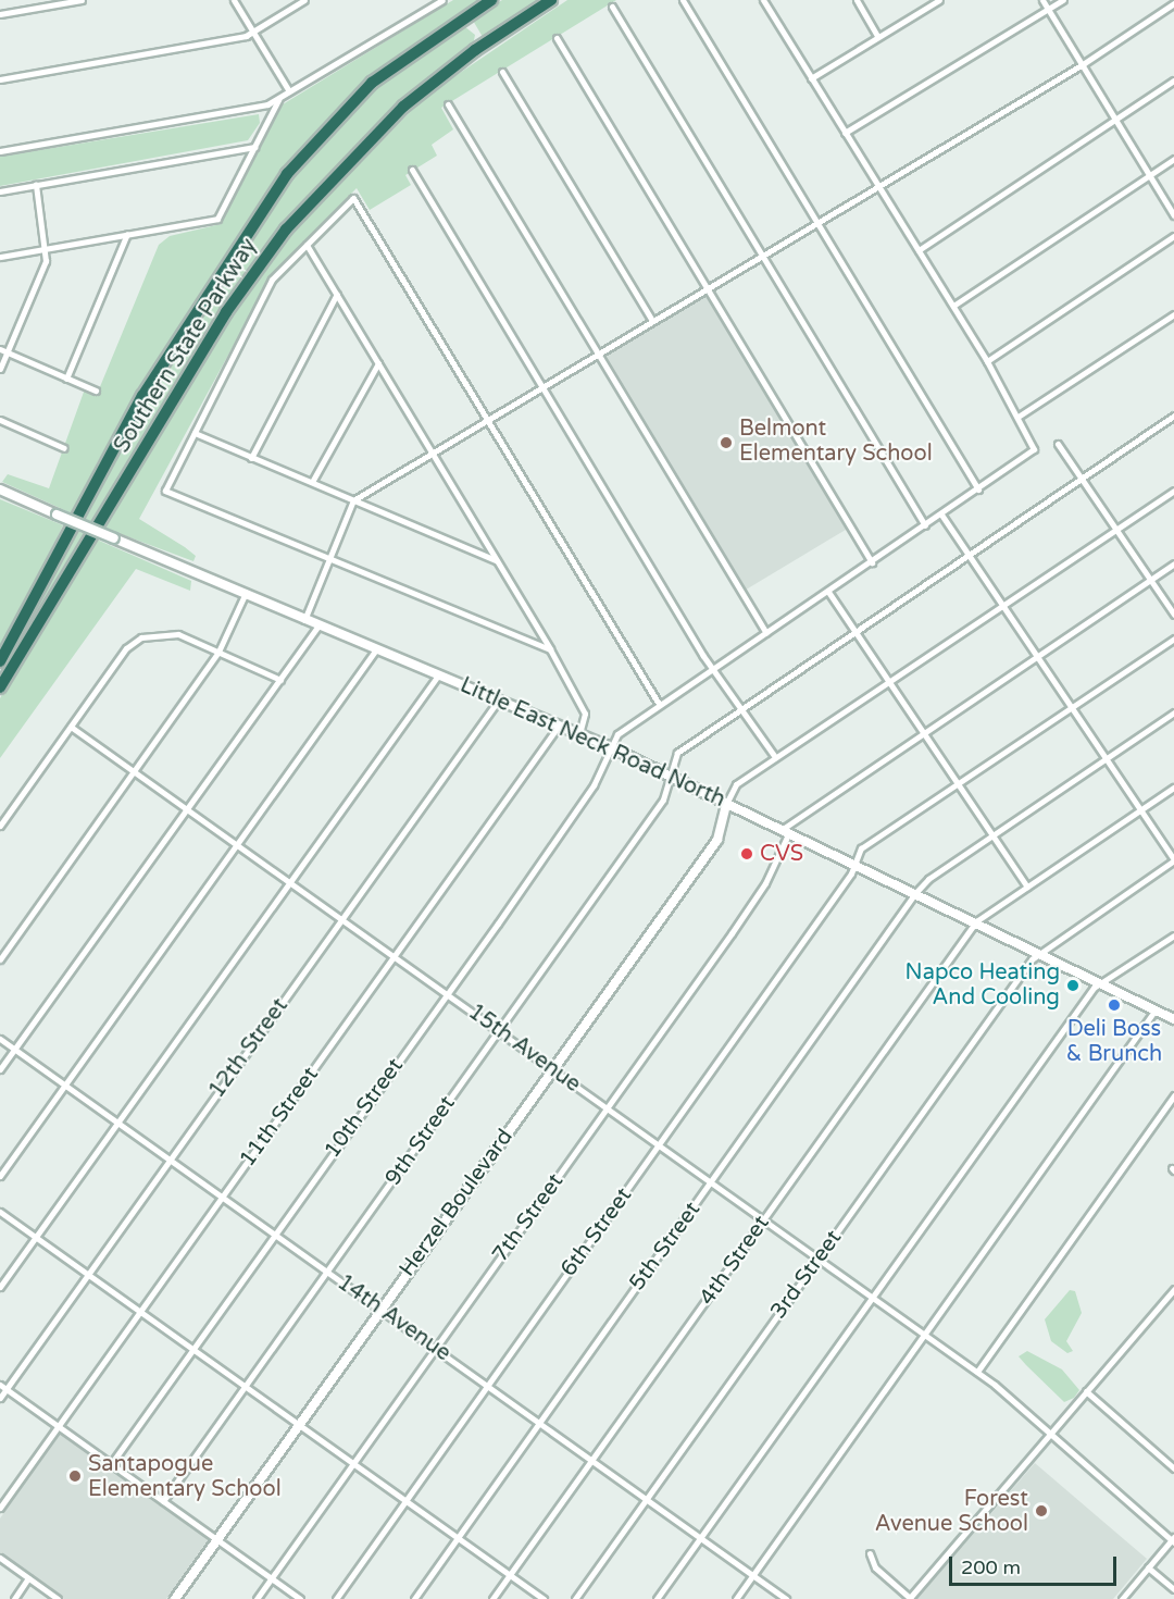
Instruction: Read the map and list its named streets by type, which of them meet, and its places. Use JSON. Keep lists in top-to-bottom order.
{
  "streets": {
    "highway": ["Southern State Parkway"],
    "main road": ["Little East Neck Road North", "Herzel Boulevard"],
    "street": [
      "12th Street",
      "15th Avenue",
      "10th Street",
      "11th Street",
      "9th Street",
      "7th Street",
      "6th Street",
      "5th Street",
      "4th Street",
      "3rd Street",
      "14th Avenue"
    ]
  },
  "crossings": [
    ["Little East Neck Road North", "12th Street"],
    ["Little East Neck Road North", "10th Street"],
    ["Little East Neck Road North", "11th Street"],
    ["Little East Neck Road North", "9th Street"],
    ["Little East Neck Road North", "Herzel Boulevard"],
    ["Little East Neck Road North", "7th Street"],
    ["Little East Neck Road North", "6th Street"],
    ["Little East Neck Road North", "5th Street"],
    ["Little East Neck Road North", "4th Street"],
    ["Little East Neck Road North", "3rd Street"],
    ["12th Street", "15th Avenue"],
    ["12th Street", "14th Avenue"],
    ["15th Avenue", "10th Street"],
    ["15th Avenue", "11th Street"],
    ["15th Avenue", "9th Street"],
    ["15th Avenue", "Herzel Boulevard"],
    ["15th Avenue", "7th Street"],
    ["15th Avenue", "6th Street"],
    ["15th Avenue", "5th Street"],
    ["15th Avenue", "4th Street"],
    ["15th Avenue", "3rd Street"],
    ["10th Street", "14th Avenue"],
    ["11th Street", "14th Avenue"],
    ["9th Street", "14th Avenue"],
    ["Herzel Boulevard", "14th Avenue"],
    ["7th Street", "14th Avenue"],
    ["6th Street", "14th Avenue"],
    ["5th Street", "14th Avenue"],
    ["4th Street", "14th Avenue"],
    ["3rd Street", "14th Avenue"]
  ],
  "places": [
    "Belmont Elementary School",
    "CVS",
    "Napco Heating And Cooling",
    "Deli Boss & Brunch",
    "Santapogue Elementary School",
    "Forest Avenue School"
  ],
  "scale_bar": "200 m"
}
